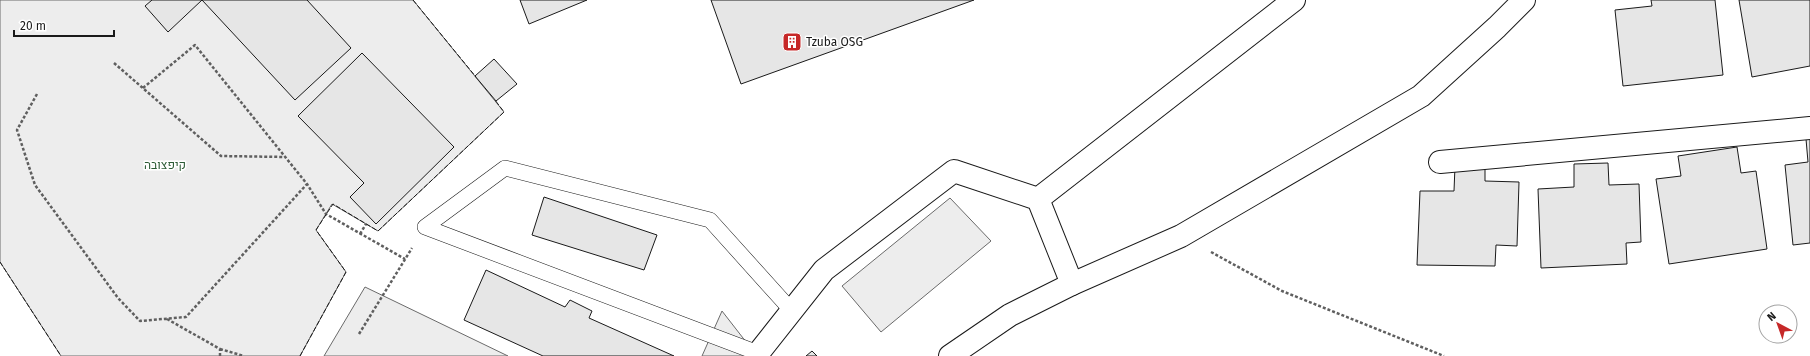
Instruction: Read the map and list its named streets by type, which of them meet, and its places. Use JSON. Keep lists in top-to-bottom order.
{
  "parks": ["קיפצובה"],
  "places": {
    "building": ["Tzuba OSG"]
  },
  "scale_bar": "20 m",
  "north": "top left"
}
